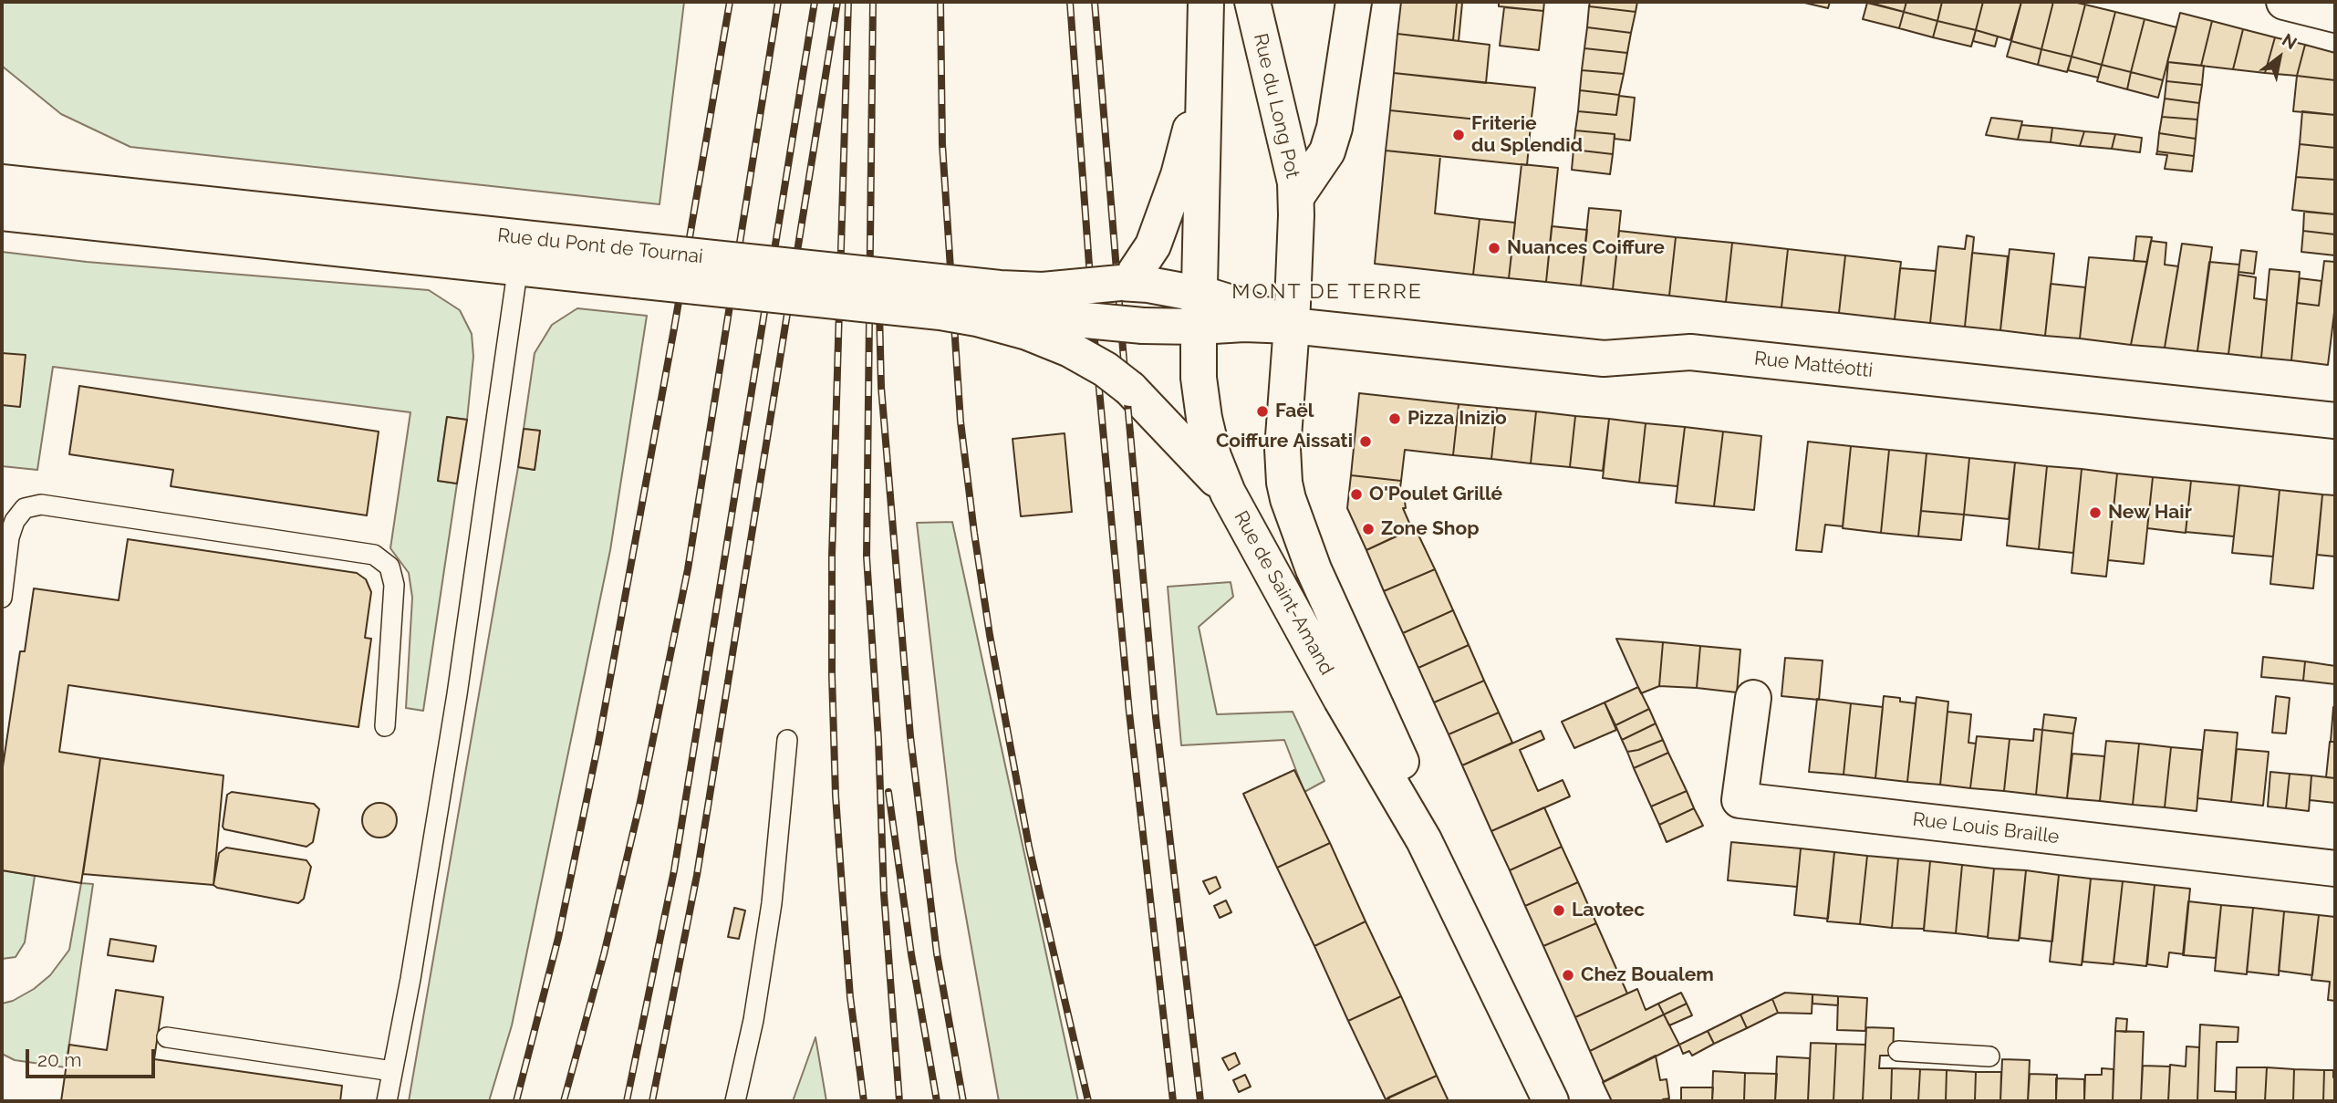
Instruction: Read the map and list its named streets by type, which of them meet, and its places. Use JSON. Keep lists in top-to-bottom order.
{
  "streets": {
    "main road": [
      "Rue du Long Pot",
      "Rue du Pont de Tournai",
      "Rue Mattéotti",
      "Rue de Saint-Amand",
      "Rue Louis Braille"
    ]
  },
  "crossings": [
    ["Rue du Long Pot", "Rue Mattéotti"],
    ["Rue du Long Pot", "Rue de Saint-Amand"],
    ["Rue du Pont de Tournai", "Rue Mattéotti"],
    ["Rue du Pont de Tournai", "Rue de Saint-Amand"],
    ["Rue Mattéotti", "Rue de Saint-Amand"]
  ],
  "districts": ["MONT DE TERRE"],
  "places": [
    "Friterie du Splendid",
    "Nuances Coiffure",
    "Faël",
    "Pizza Inizio",
    "Coiffure Aissati",
    "O'Poulet Grillé",
    "New Hair",
    "Zone Shop",
    "Lavotec",
    "Chez Boualem"
  ],
  "scale_bar": "20 m",
  "north": "top right"
}
